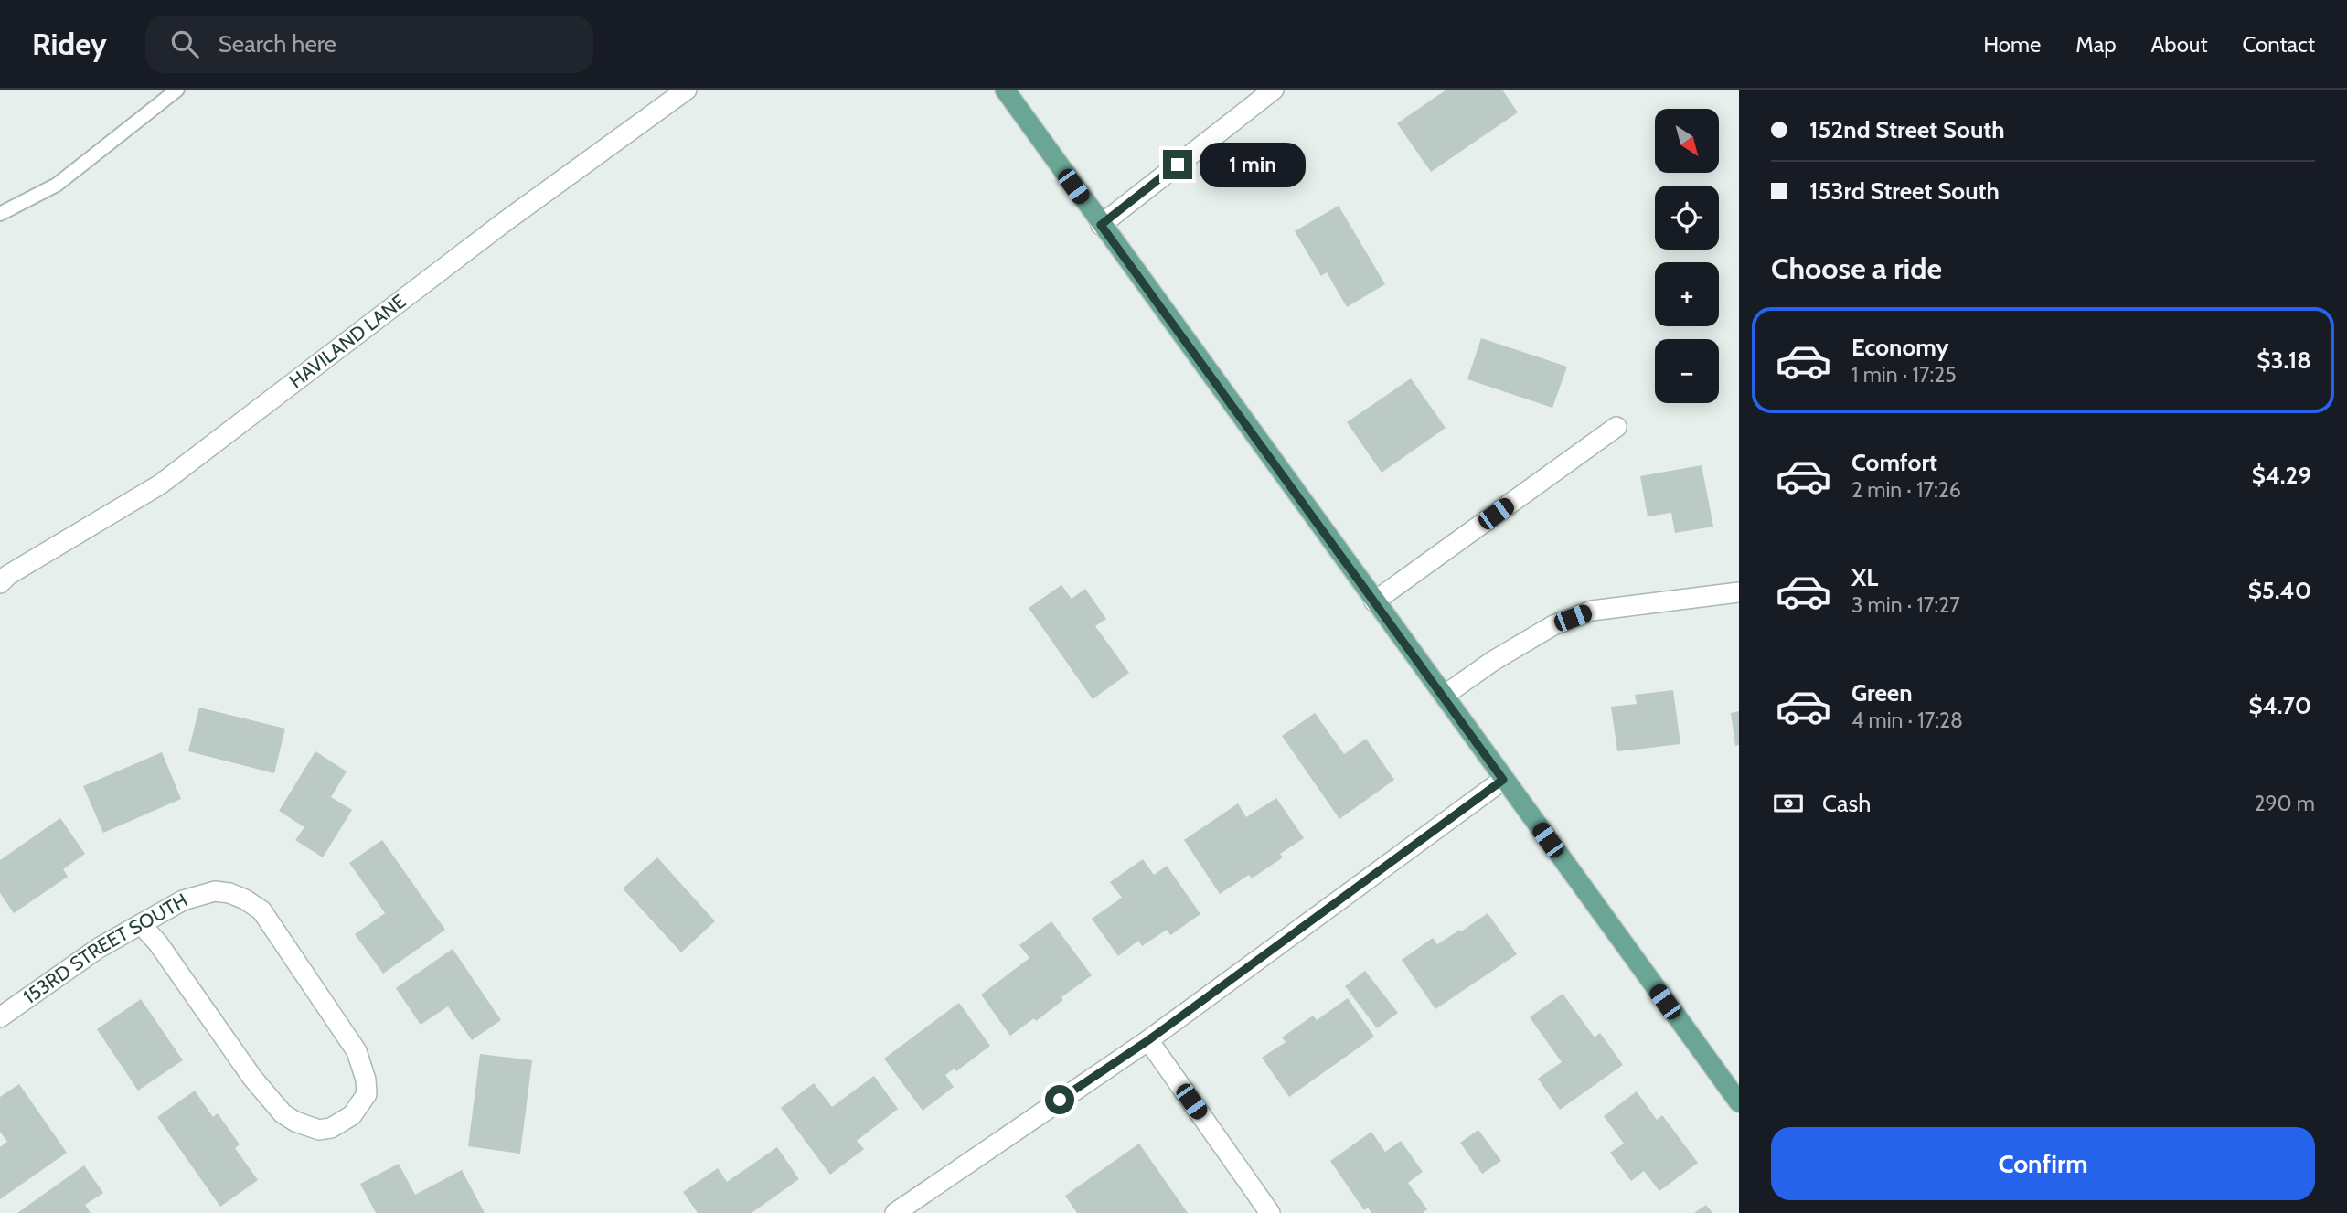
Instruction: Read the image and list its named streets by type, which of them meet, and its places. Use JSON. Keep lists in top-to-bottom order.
{
  "streets": {
    "street": ["HAVILAND LANE", "153RD STREET SOUTH"]
  },
  "north": "bottom right",
  "page": {
    "header": "Ridey",
    "search": "Search here",
    "nav": [
      "Home",
      "Map",
      "About",
      "Contact"
    ],
    "banner": ["152nd Street South", "153rd Street South"],
    "map_buttons": ["+", "−"],
    "bubble": "1 min",
    "heading": "Choose a ride",
    "list": [
      {
        "name": "Economy",
        "note": "1 min · 17:25",
        "value": "$3.18"
      },
      {
        "name": "Comfort",
        "note": "2 min · 17:26",
        "value": "$4.29"
      },
      {
        "name": "XL",
        "note": "3 min · 17:27",
        "value": "$5.40"
      },
      {
        "name": "Green",
        "note": "4 min · 17:28",
        "value": "$4.70"
      }
    ],
    "pay": ["Cash", "290 m"],
    "buttons": "Confirm"
  }
}
